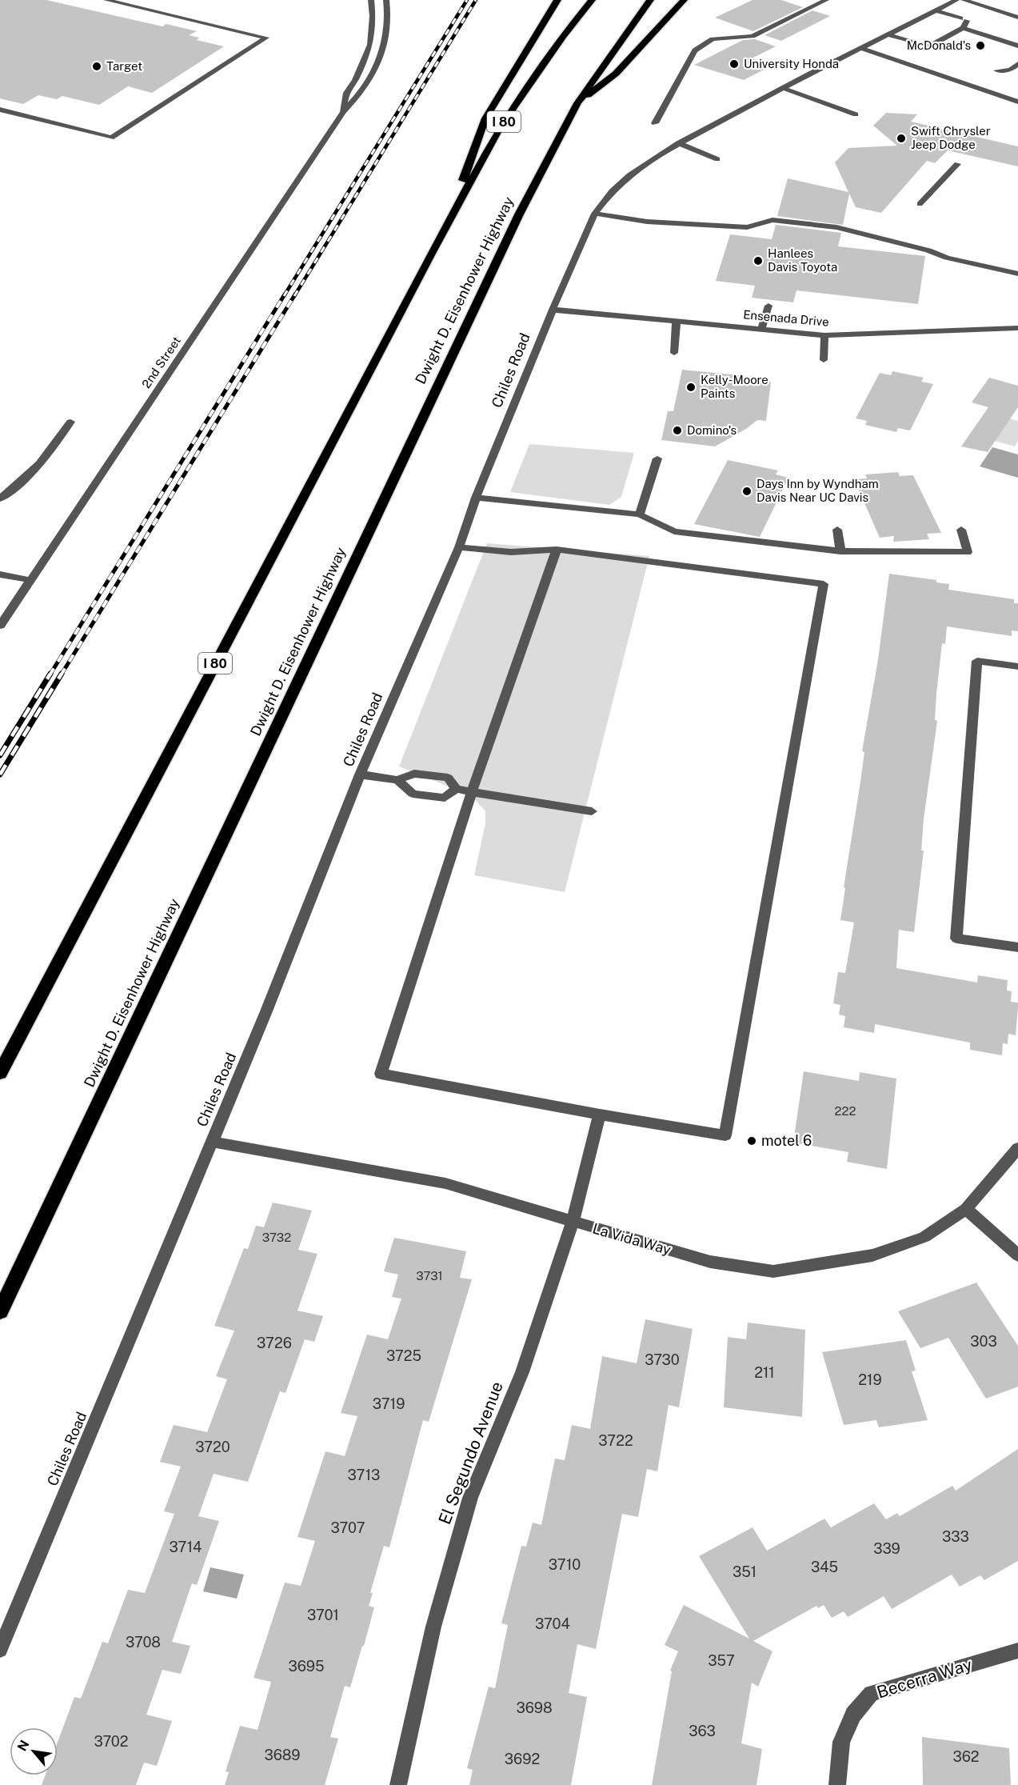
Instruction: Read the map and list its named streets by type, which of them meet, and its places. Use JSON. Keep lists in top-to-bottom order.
{
  "streets": {
    "highway": ["I 80", "Dwight D. Eisenhower Highway"],
    "street": [
      "Ensenada Drive",
      "2nd Street",
      "Chiles Road",
      "La Vida Way",
      "El Segundo Avenue",
      "Becerra Way"
    ]
  },
  "crossings": [
    ["Ensenada Drive", "Chiles Road"],
    ["Chiles Road", "La Vida Way"],
    ["La Vida Way", "El Segundo Avenue"]
  ],
  "places": [
    "McDonald's",
    "University Honda",
    "Target",
    "Swift Chrysler Jeep Dodge",
    "Hanlees Davis Toyota",
    "Kelly-Moore Paints",
    "Domino's",
    "Days Inn by Wyndham Davis Near UC Davis",
    "motel 6"
  ],
  "house_numbers": [
    "222",
    "3732",
    "3731",
    "303",
    "3726",
    "3725",
    "3730",
    "211",
    "219",
    "3719",
    "3722",
    "3720",
    "3713",
    "3707",
    "333",
    "3714",
    "339",
    "3710",
    "345",
    "351",
    "3701",
    "3704",
    "3708",
    "357",
    "3695",
    "3698",
    "363",
    "3702",
    "3689",
    "362",
    "3692"
  ],
  "north": "top left"
}
